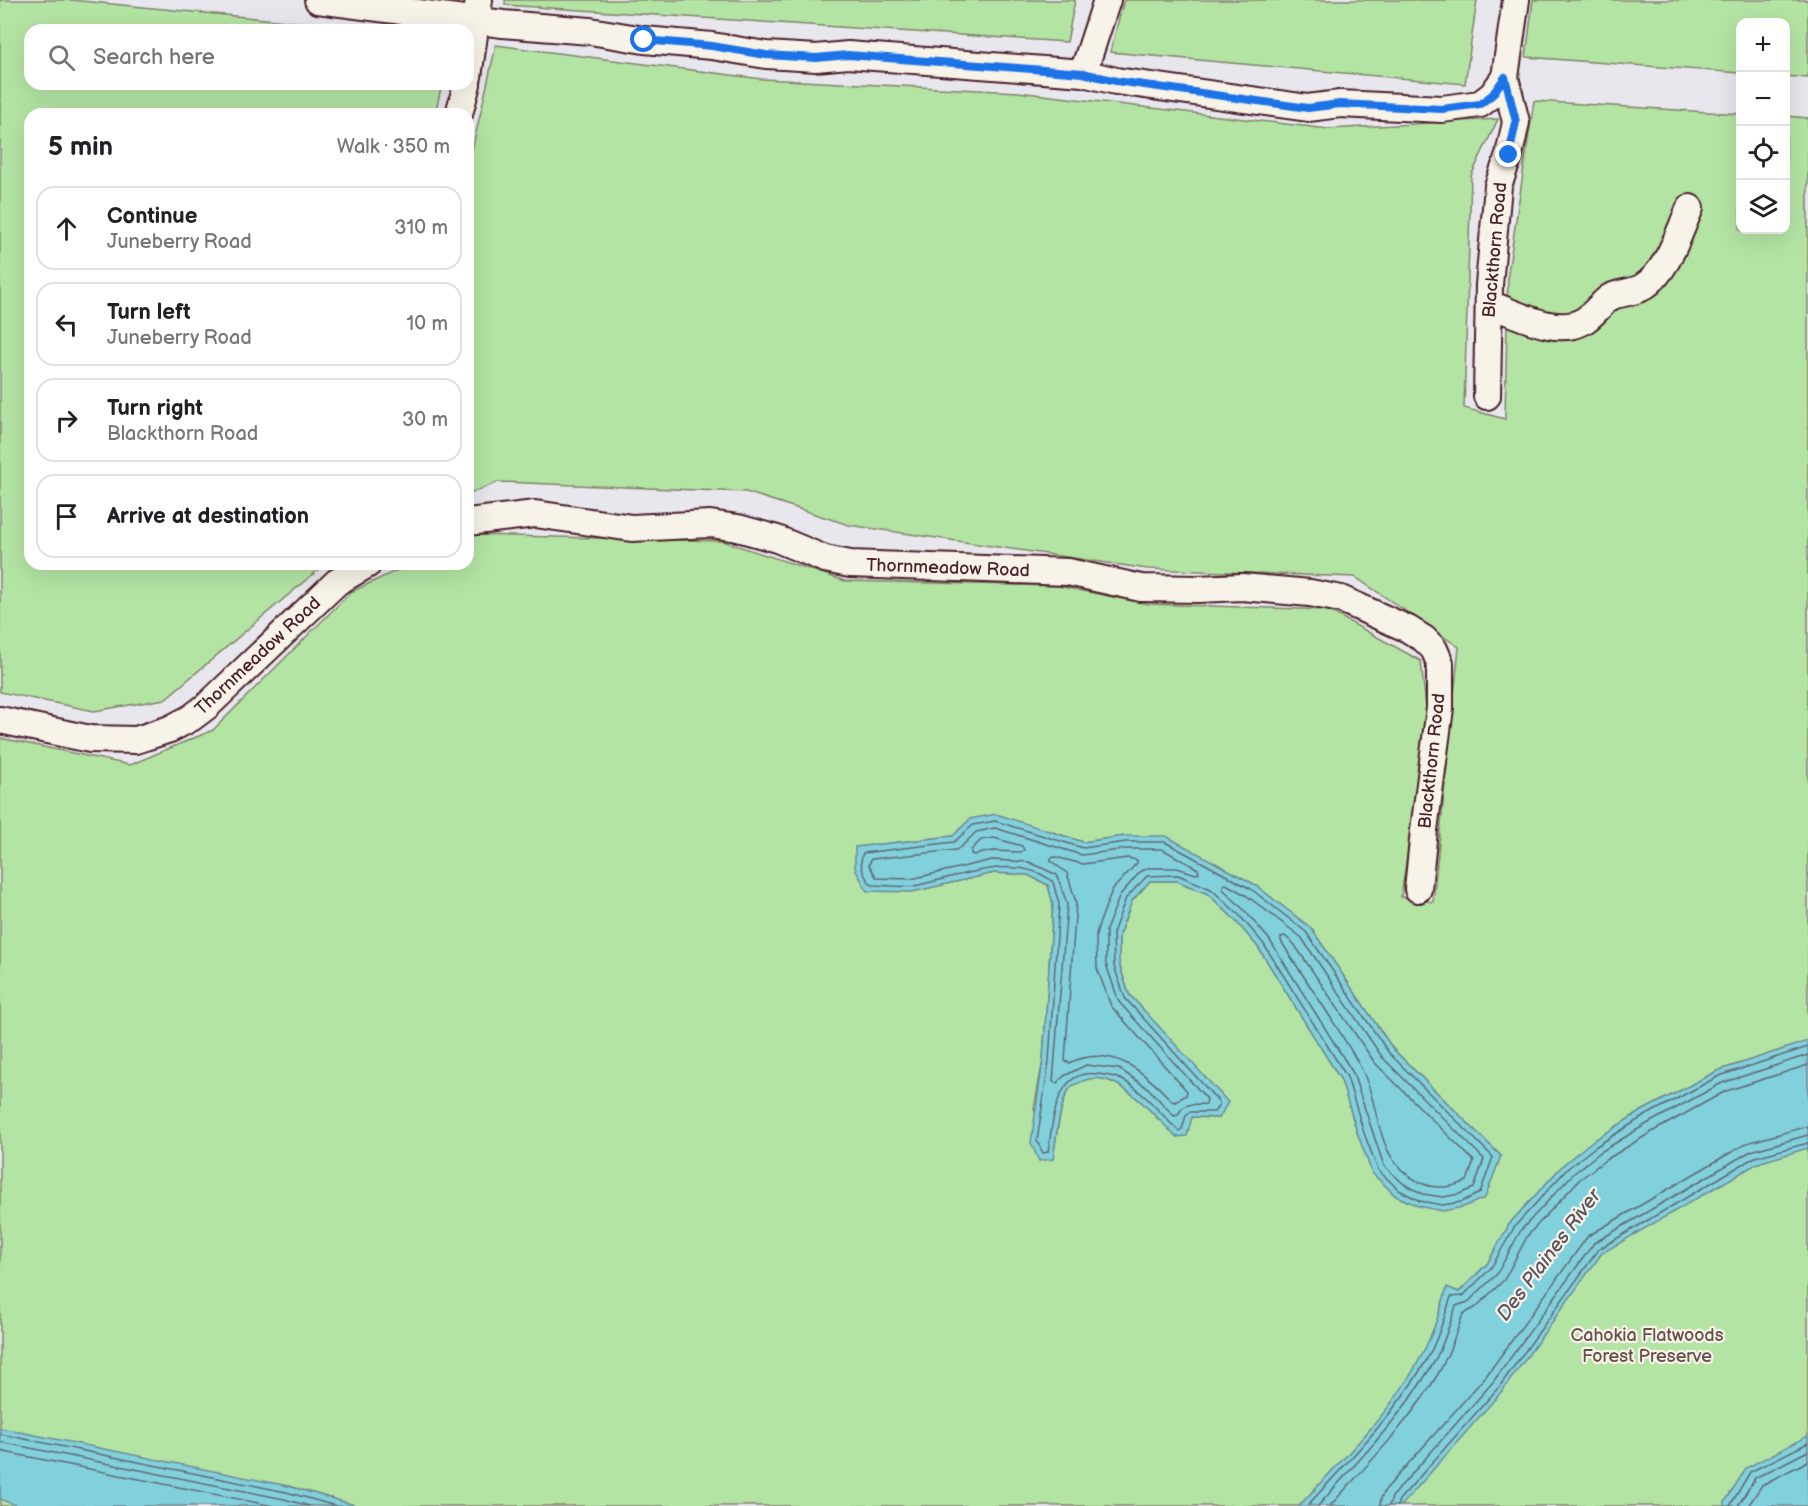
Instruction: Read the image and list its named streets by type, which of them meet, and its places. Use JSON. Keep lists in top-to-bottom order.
{
  "streets": {
    "street": ["Blackthorn Road", "Thornmeadow Road"]
  },
  "crossings": [
    ["Blackthorn Road", "Thornmeadow Road"]
  ],
  "water": ["Des Plaines River"],
  "parks": ["Cahokia Flatwoods Forest Preserve"],
  "page": {
    "map_buttons": ["+", "−"],
    "search": "Search here",
    "heading": ["5 min", "Walk · 350 m"],
    "list": [
      ["Continue", "Juneberry Road", "310 m"],
      ["Turn left", "Juneberry Road", "10 m"],
      ["Turn right", "Blackthorn Road", "30 m"],
      "Arrive at destination"
    ]
  }
}
